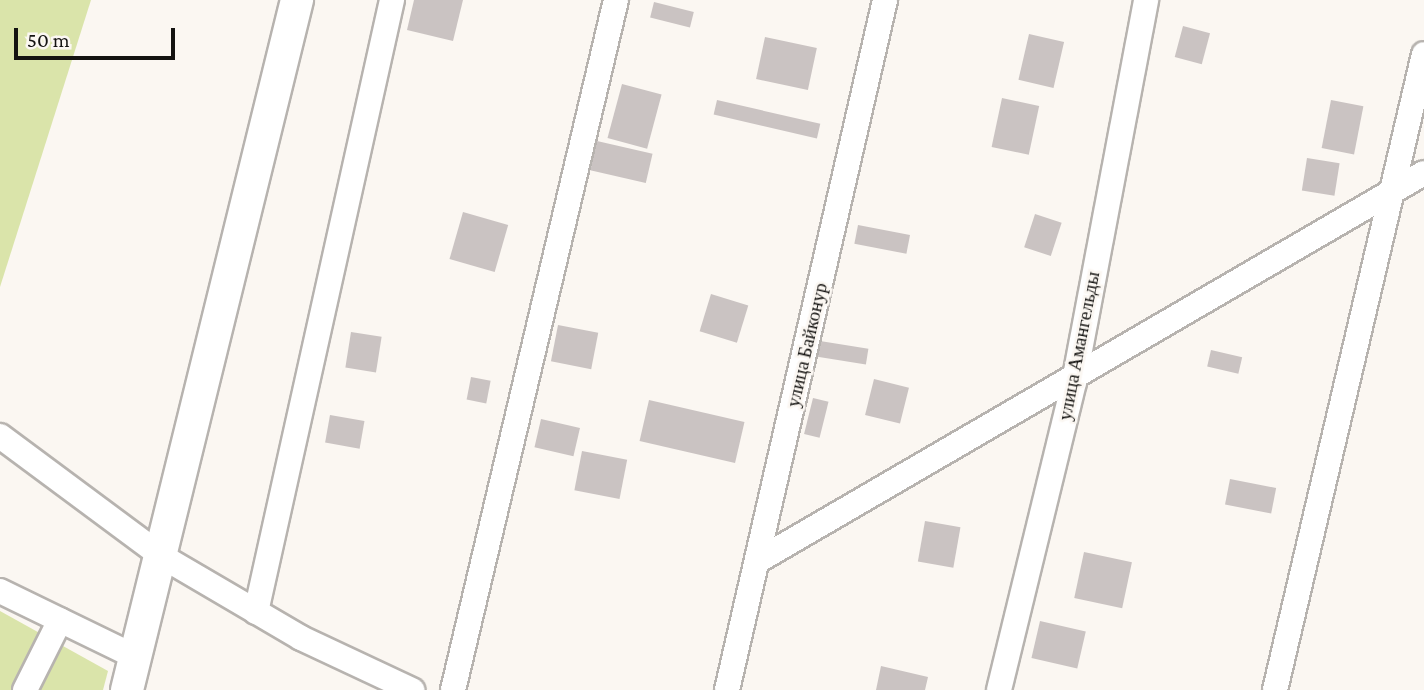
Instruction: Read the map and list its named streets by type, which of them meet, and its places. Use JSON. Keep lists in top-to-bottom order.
{
  "streets": {
    "street": ["улица Байконур", "улица Амангельды"]
  },
  "scale_bar": "50 m"
}
